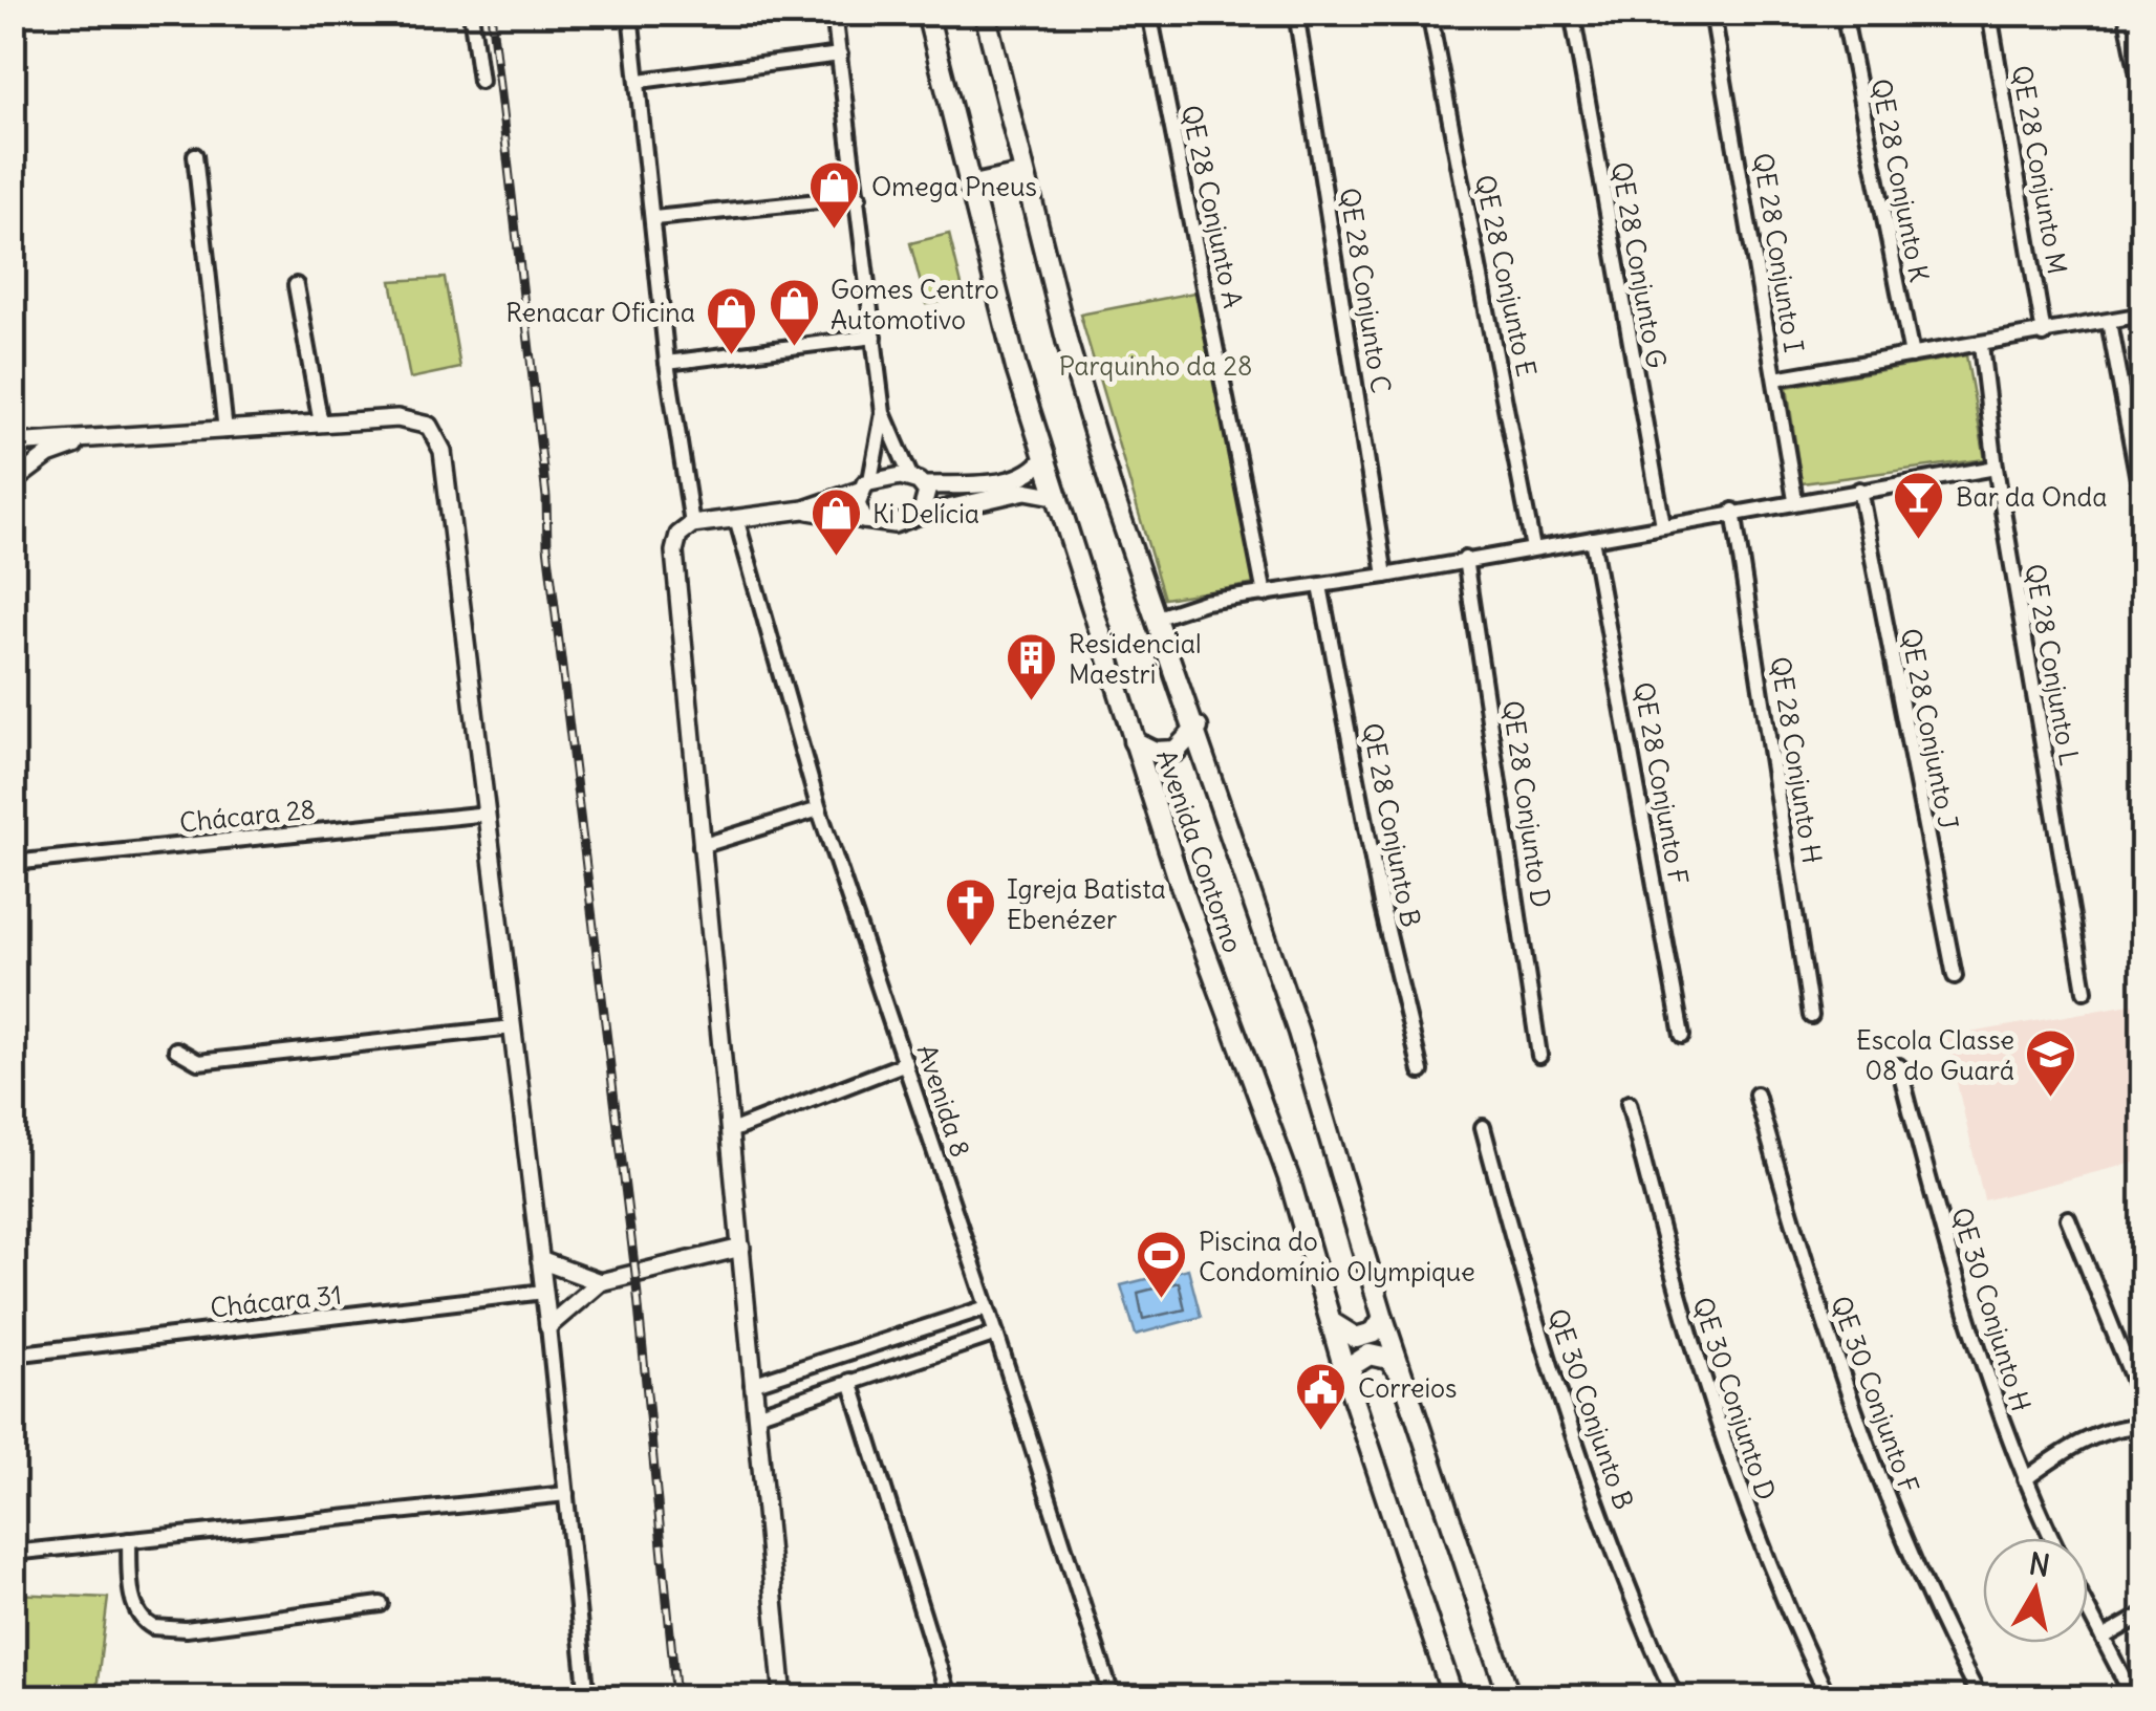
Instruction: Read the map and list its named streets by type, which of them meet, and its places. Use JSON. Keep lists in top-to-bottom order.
{
  "streets": {
    "main road": ["Avenida Contorno"],
    "street": [
      "QE 28 Conjunto M",
      "QE 28 Conjunto K",
      "QE 28 Conjunto A",
      "QE 28 Conjunto I",
      "QE 28 Conjunto G",
      "QE 28 Conjunto E",
      "QE 28 Conjunto C",
      "QE 28 Conjunto L",
      "QE 28 Conjunto J",
      "QE 28 Conjunto H",
      "QE 28 Conjunto F",
      "QE 28 Conjunto D",
      "Chácara 28",
      "QE 28 Conjunto B",
      "Avenida 8",
      "Chácara 31",
      "QE 30 Conjunto H",
      "QE 30 Conjunto F",
      "QE 30 Conjunto D",
      "QE 30 Conjunto B"
    ]
  },
  "parks": ["Parquinho da 28"],
  "places": {
    "shop": [
      "Omega Pneus",
      "Gomes Centro Automotivo",
      "Renacar Oficina",
      "Ki Delícia"
    ],
    "bar": ["Bar da Onda"],
    "building": ["Residencial Maestri"],
    "church": ["Igreja Batista Ebenézer"],
    "school or university": ["Escola Classe 08 do Guará"],
    "sports": ["Piscina do Condomínio Olympique"],
    "public building": ["Correios"]
  },
  "north": "top"
}
